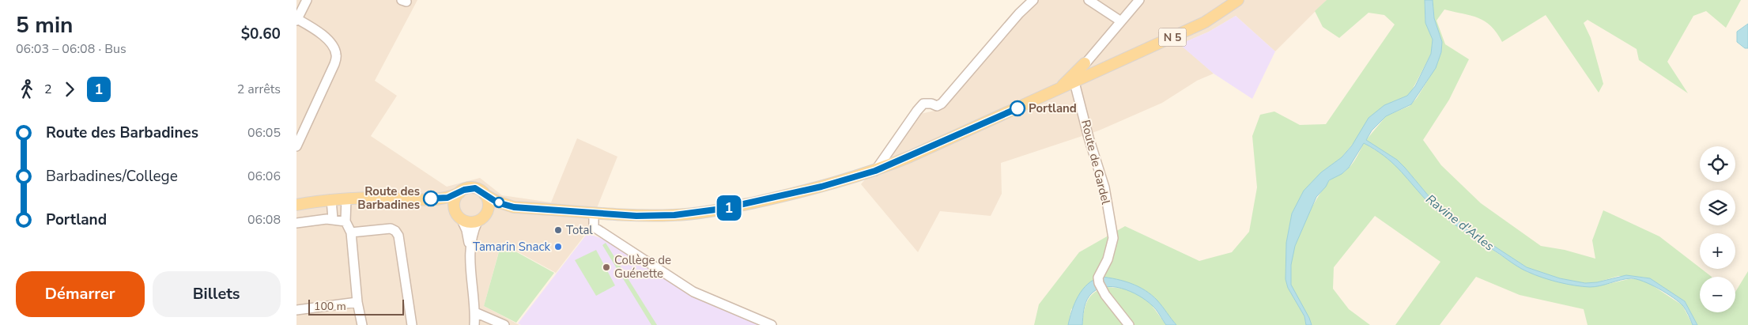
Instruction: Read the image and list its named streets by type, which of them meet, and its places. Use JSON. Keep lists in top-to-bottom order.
{
  "streets": {
    "main road": ["N 5"],
    "street": ["Route de Gardel"]
  },
  "crossings": [
    ["N 5", "Route de Gardel"]
  ],
  "water": ["Ravine d'Arles"],
  "places": [
    "Portland",
    "Route des Barbadines",
    "Total",
    "Tamarin Snack",
    "Collège de Guénette"
  ],
  "lines": ["bus line 1"],
  "scale_bar": "100 m",
  "page": {
    "heading": ["5 min", "06:03 – 06:08 · Bus", "$0.60"],
    "on_map": "1",
    "legs": ["2", "1", "2 arrêts"],
    "list": [
      {
        "name": "Route des Barbadines",
        "value": "06:05"
      },
      {
        "name": "Barbadines/College",
        "value": "06:06"
      },
      {
        "name": "Portland",
        "value": "06:08"
      }
    ],
    "map_buttons": ["+", "−"],
    "buttons": ["Démarrer", "Billets"],
    "scale": "100 m"
  }
}
